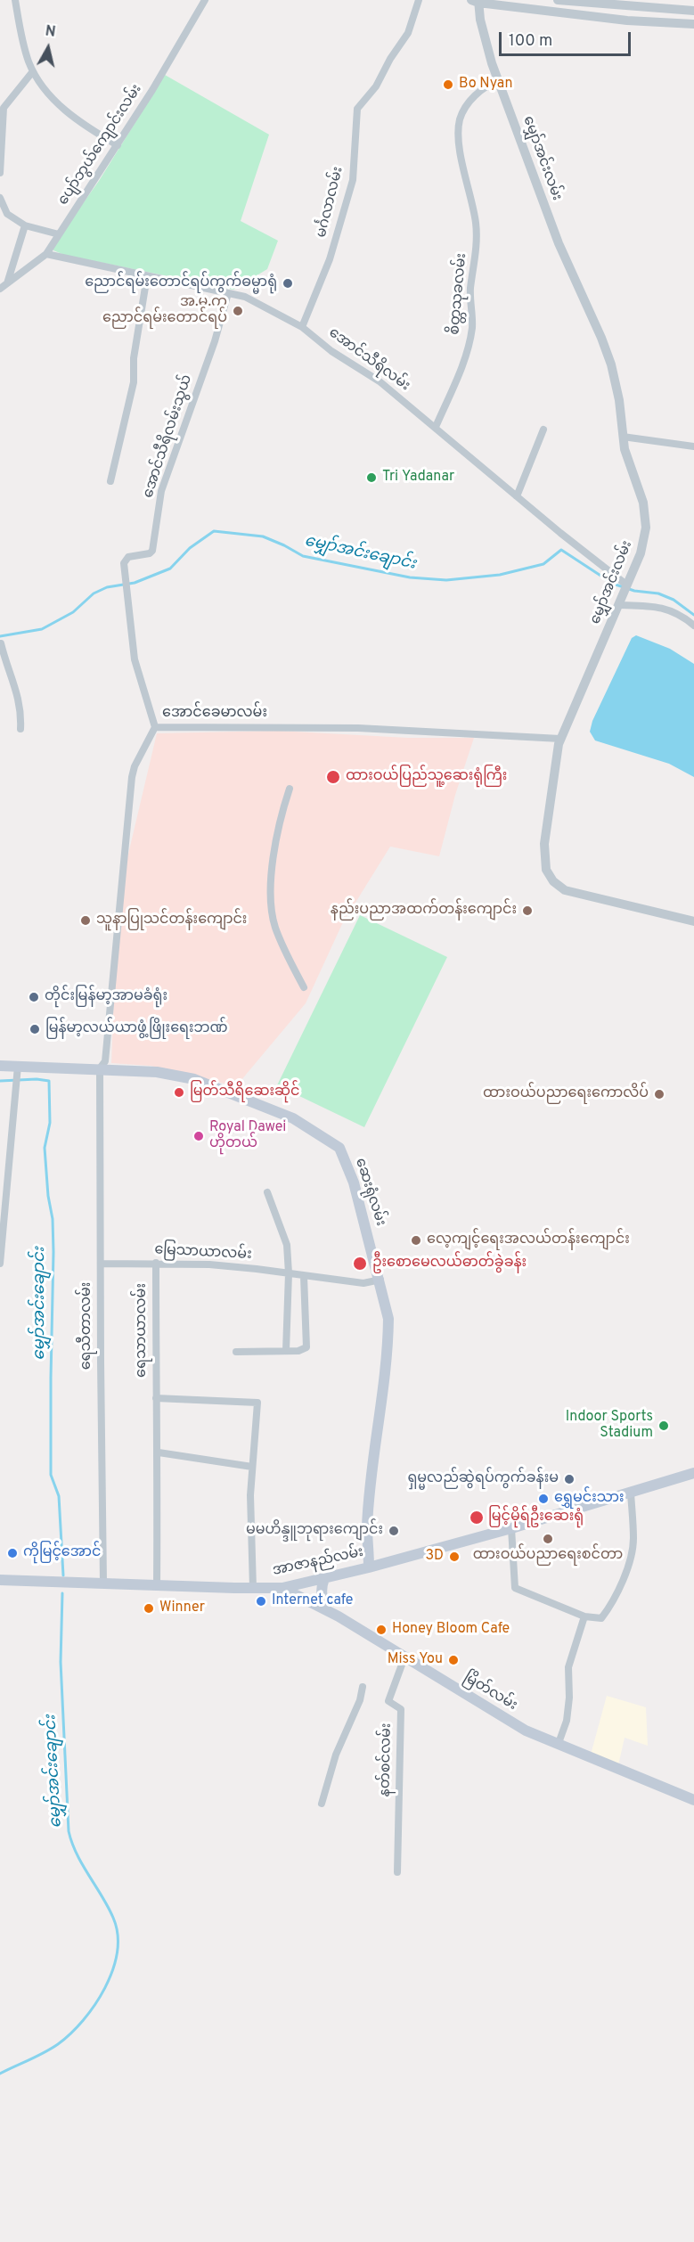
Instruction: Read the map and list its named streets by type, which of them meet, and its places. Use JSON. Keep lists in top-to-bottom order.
{
  "streets": {
    "main road": ["ဆေးရုံလမ်း", "အာဇာနည်လမ်း", "မြိတ်လမ်း"],
    "street": [
      "ပျော်ဘွယ်ကျောင်းလမ်း",
      "မျှော်အင်းလမ်း",
      "မင်္ဂလာလမ်း",
      "စိတ္တသုခလမ်း",
      "အောင်သီရိလမ်း",
      "အောင်သီရိလမ်းသွယ်",
      "အောင်ခေမာလမ်း",
      "မြေသာယာလမ်း",
      "ရေသီတာလမ်း",
      "ရေသာယာလမ်း",
      "နတ်စင်လမ်း"
    ]
  },
  "crossings": [
    ["ပျော်ဘွယ်ကျောင်းလမ်း", "အောင်သီရိလမ်း"],
    ["မျှော်အင်းလမ်း", "စိတ္တသုခလမ်း"],
    ["မျှော်အင်းလမ်း", "အောင်သီရိလမ်း"],
    ["မျှော်အင်းလမ်း", "အောင်ခေမာလမ်း"],
    ["မင်္ဂလာလမ်း", "အောင်သီရိလမ်း"],
    ["စိတ္တသုခလမ်း", "အောင်သီရိလမ်း"],
    ["အောင်သီရိလမ်း", "အောင်သီရိလမ်းသွယ်"],
    ["အောင်သီရိလမ်းသွယ်", "အောင်ခေမာလမ်း"],
    ["အောင်ခေမာလမ်း", "ဆေးရုံလမ်း"],
    ["အောင်ခေမာလမ်း", "ရေသီတာလမ်း"],
    ["ဆေးရုံလမ်း", "မြေသာယာလမ်း"],
    ["ဆေးရုံလမ်း", "ရေသီတာလမ်း"],
    ["ဆေးရုံလမ်း", "အာဇာနည်လမ်း"],
    ["မြေသာယာလမ်း", "ရေသီတာလမ်း"],
    ["မြေသာယာလမ်း", "ရေသာယာလမ်း"],
    ["ရေသီတာလမ်း", "အာဇာနည်လမ်း"],
    ["ရေသာယာလမ်း", "အာဇာနည်လမ်း"],
    ["အာဇာနည်လမ်း", "မြိတ်လမ်း"],
    ["မြိတ်လမ်း", "နတ်စင်လမ်း"]
  ],
  "water": ["မျှော်အင်းချောင်း"],
  "places": [
    "Bo Nyan",
    "ညောင်ရမ်းတောင်ရပ်ကွက်ဓမ္မာရုံ",
    "အ.မ.က ညောင်ရမ်းတောင်ရပ်",
    "Tri Yadanar",
    "ထားဝယ်ပြည်သူ့ဆေးရုံကြီး",
    "နည်းပညာအထက်တန်းကျောင်း",
    "သူနာပြုသင်တန်းကျောင်း",
    "တိုင်းမြန်မာ့အာမခံရုံး",
    "မြန်မာ့လယ်ယာဖွံ့ဖြိုးရေးဘဏ်",
    "မြတ်သီရိဆေးဆိုင်",
    "ထားဝယ်ပညာရေးကောလိပ်",
    "Royal Dawei ဟိုတယ်",
    "လေ့ကျင့်ရေးအလယ်တန်းကျောင်း",
    "ဦးစောမေလယ်ဓာတ်ခွဲခန်း",
    "Indoor Sports Stadium",
    "ရှမ္မလည်ဆွဲရပ်ကွက်ခန်းမ",
    "ရွှေမင်းသား",
    "မြင့်မိုရ်ဦးဆေးရုံ",
    "မမဟိန္ဒူဘုရားကျောင်း",
    "ထားဝယ်ပညာရေးစင်တာ",
    "ကိုမြင့်အောင်",
    "3D",
    "Internet cafe",
    "Winner",
    "Honey Bloom Cafe",
    "Miss You"
  ],
  "scale_bar": "100 m",
  "north": "top"
}
